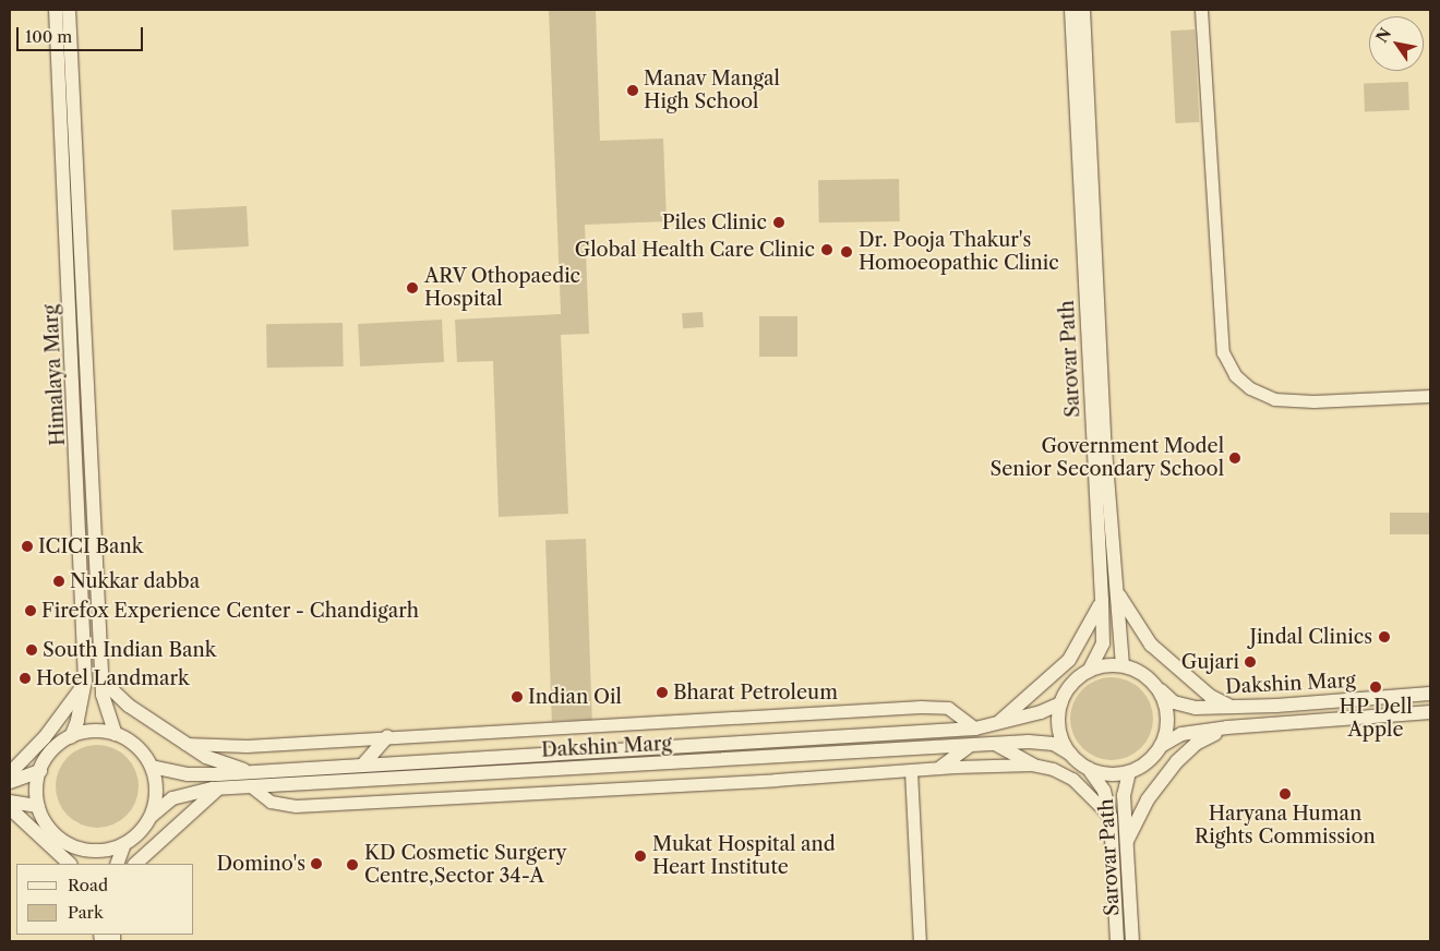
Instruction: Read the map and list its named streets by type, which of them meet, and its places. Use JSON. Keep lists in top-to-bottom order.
{
  "streets": {
    "main road": ["Sarovar Path", "Himalaya Marg", "Dakshin Marg"]
  },
  "crossings": [
    ["Sarovar Path", "Dakshin Marg"],
    ["Himalaya Marg", "Dakshin Marg"]
  ],
  "places": [
    "Manav Mangal High School",
    "Piles Clinic",
    "Global Health Care Clinic",
    "Dr. Pooja Thakur's Homoeopathic Clinic",
    "ARV Othopaedic Hospital",
    "Government Model Senior Secondary School",
    "ICICI Bank",
    "Nukkar dabba",
    "Firefox Experience Center - Chandigarh",
    "Jindal Clinics",
    "South Indian Bank",
    "Gujari",
    "Hotel Landmark",
    "HP Dell Apple",
    "Bharat Petroleum",
    "Indian Oil",
    "Haryana Human Rights Commission",
    "Mukat Hospital and Heart Institute",
    "Domino's",
    "KD Cosmetic Surgery Centre,Sector 34-A"
  ],
  "legend": ["Road", "Park"],
  "scale_bar": "100 m",
  "north": "top left"
}
